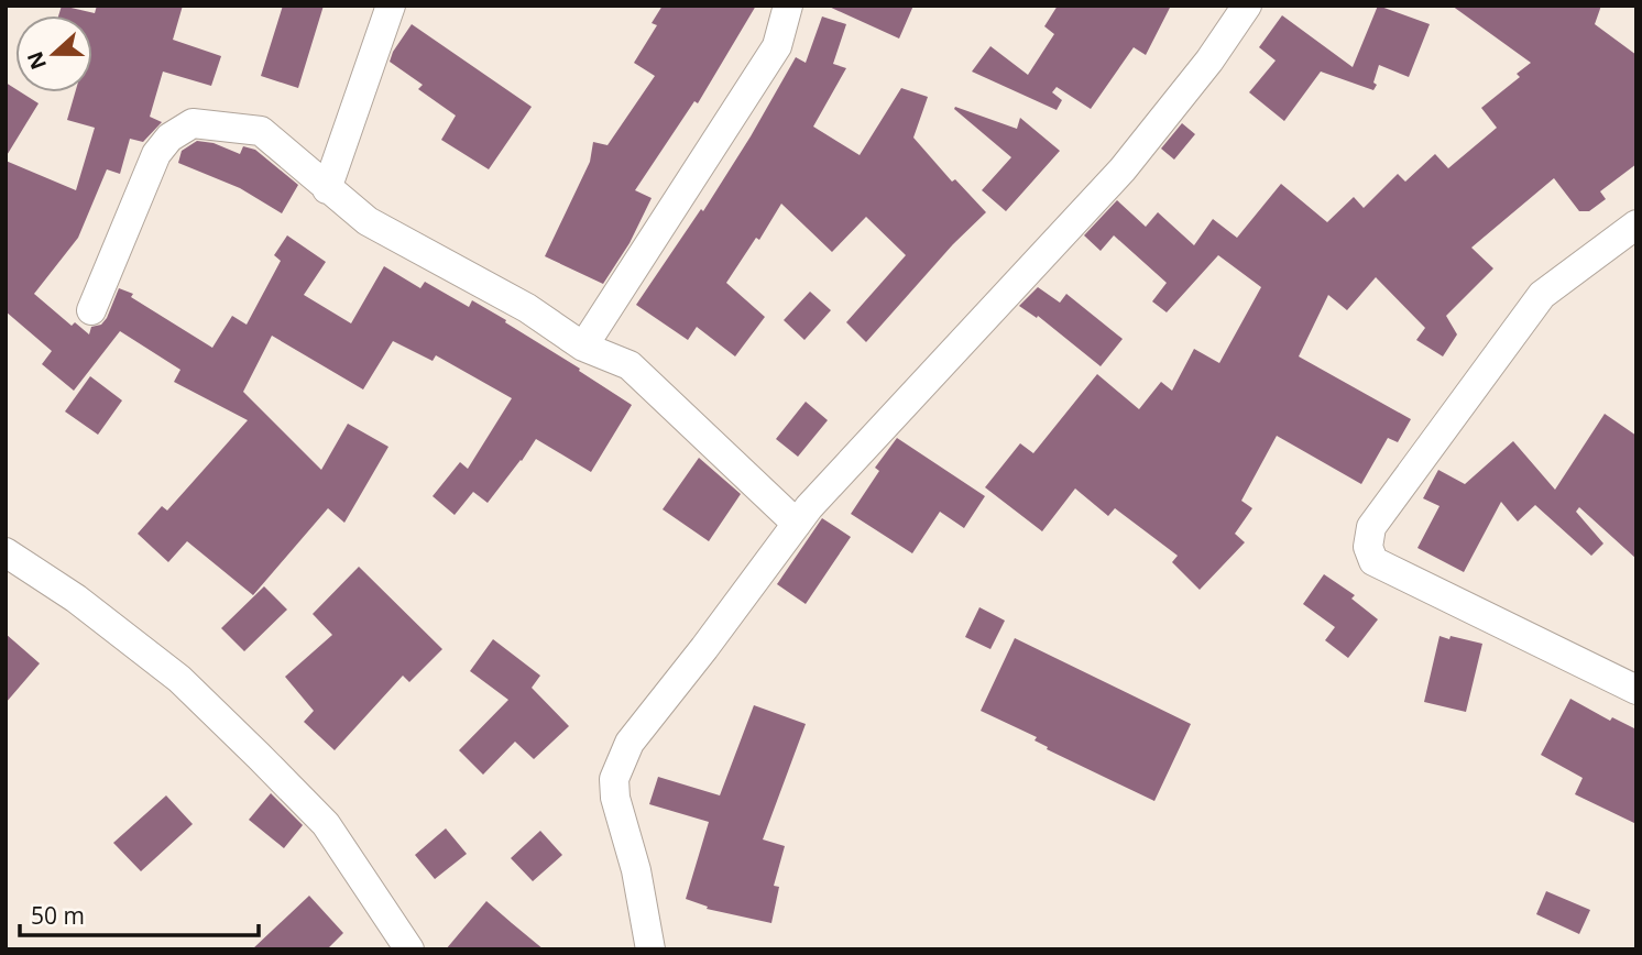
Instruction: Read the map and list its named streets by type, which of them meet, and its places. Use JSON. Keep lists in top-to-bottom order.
{
  "scale_bar": "50 m",
  "north": "left"
}
